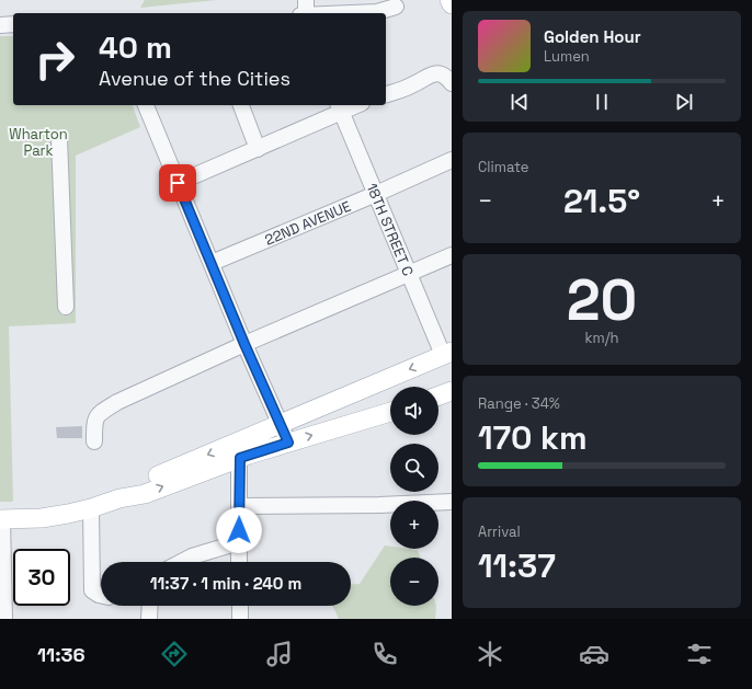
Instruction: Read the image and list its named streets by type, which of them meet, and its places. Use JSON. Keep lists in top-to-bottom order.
{
  "streets": {
    "street": ["22ND AVENUE", "18TH STREET C"]
  },
  "crossings": [
    ["22ND AVENUE", "18TH STREET C"]
  ],
  "parks": ["Wharton Park"],
  "page": {
    "turn": ["40 m", "Avenue of the Cities"],
    "song": ["Golden Hour", "Lumen"],
    "tile": [
      "Climate",
      ["20", "km/h"],
      ["Range · 34%", "170 km"],
      ["Arrival", "11:37"]
    ],
    "heat": ["−", "21.5°", "+"],
    "map_buttons": ["+", "−"],
    "limit": "30",
    "trip": "11:37 · 1 min · 240 m",
    "tabs": "11:36"
  }
}
